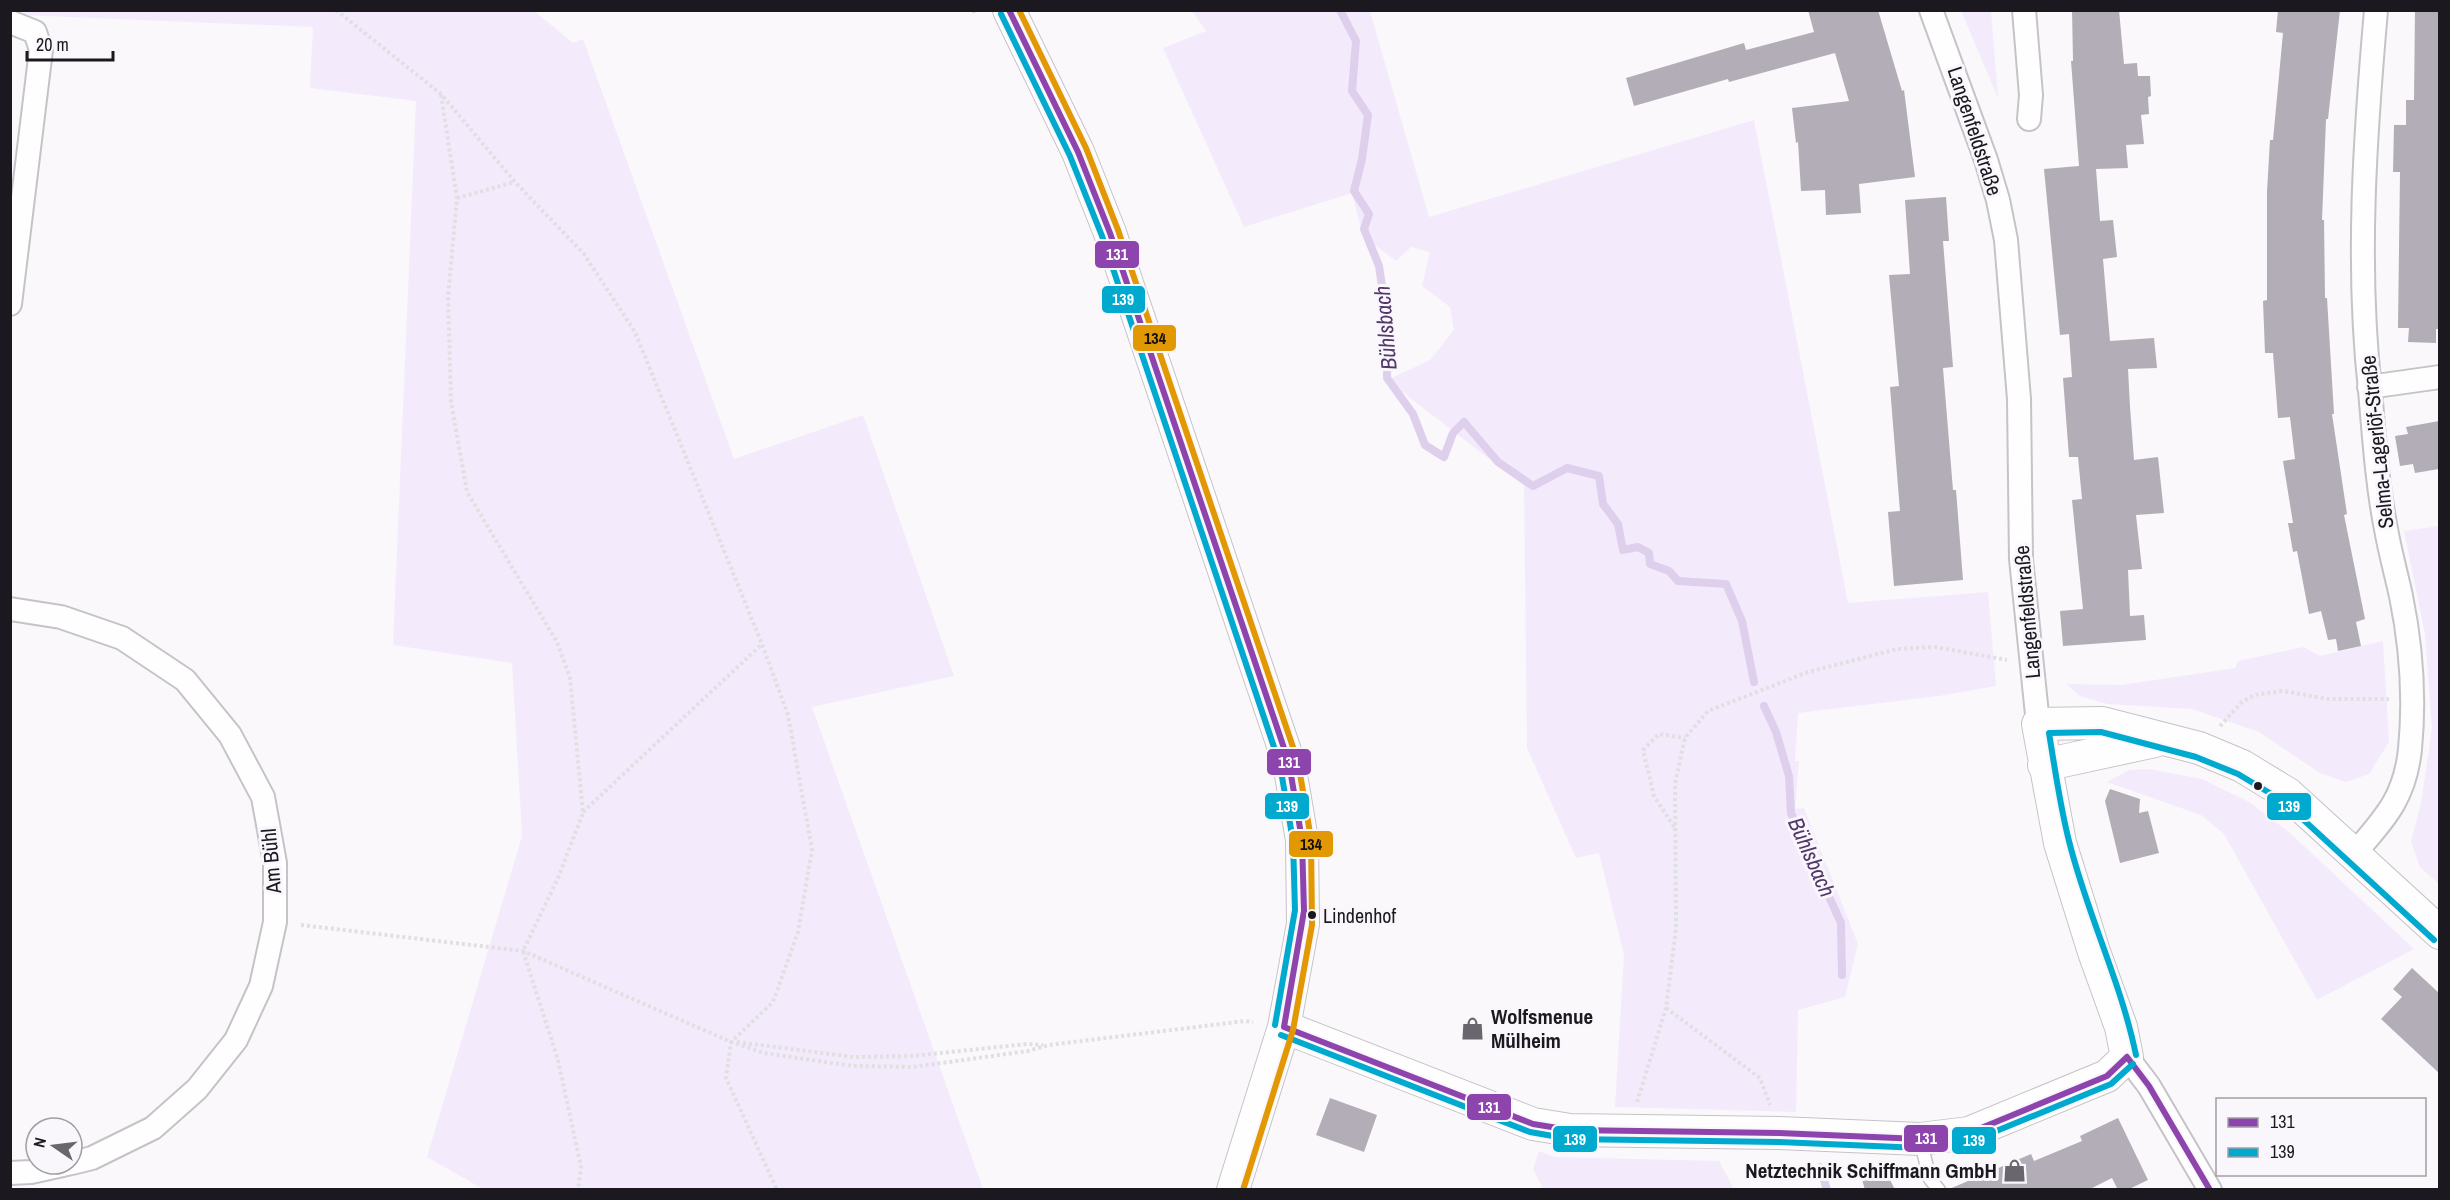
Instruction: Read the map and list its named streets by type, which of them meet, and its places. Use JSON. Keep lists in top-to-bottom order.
{
  "streets": {
    "street": ["Langenfeldstraße", "Selma-Lagerlöf-Straße", "Am Bühl"]
  },
  "water": ["Bühlsbach"],
  "places": {
    "other": ["Lindenhof"],
    "shop": ["Wolfsmenue Mülheim", "Netztechnik Schiffmann GmbH"]
  },
  "lines": ["transit line 131", "transit line 134", "transit line 139"],
  "legend": ["131", "139"],
  "scale_bar": "20 m",
  "north": "left"
}
